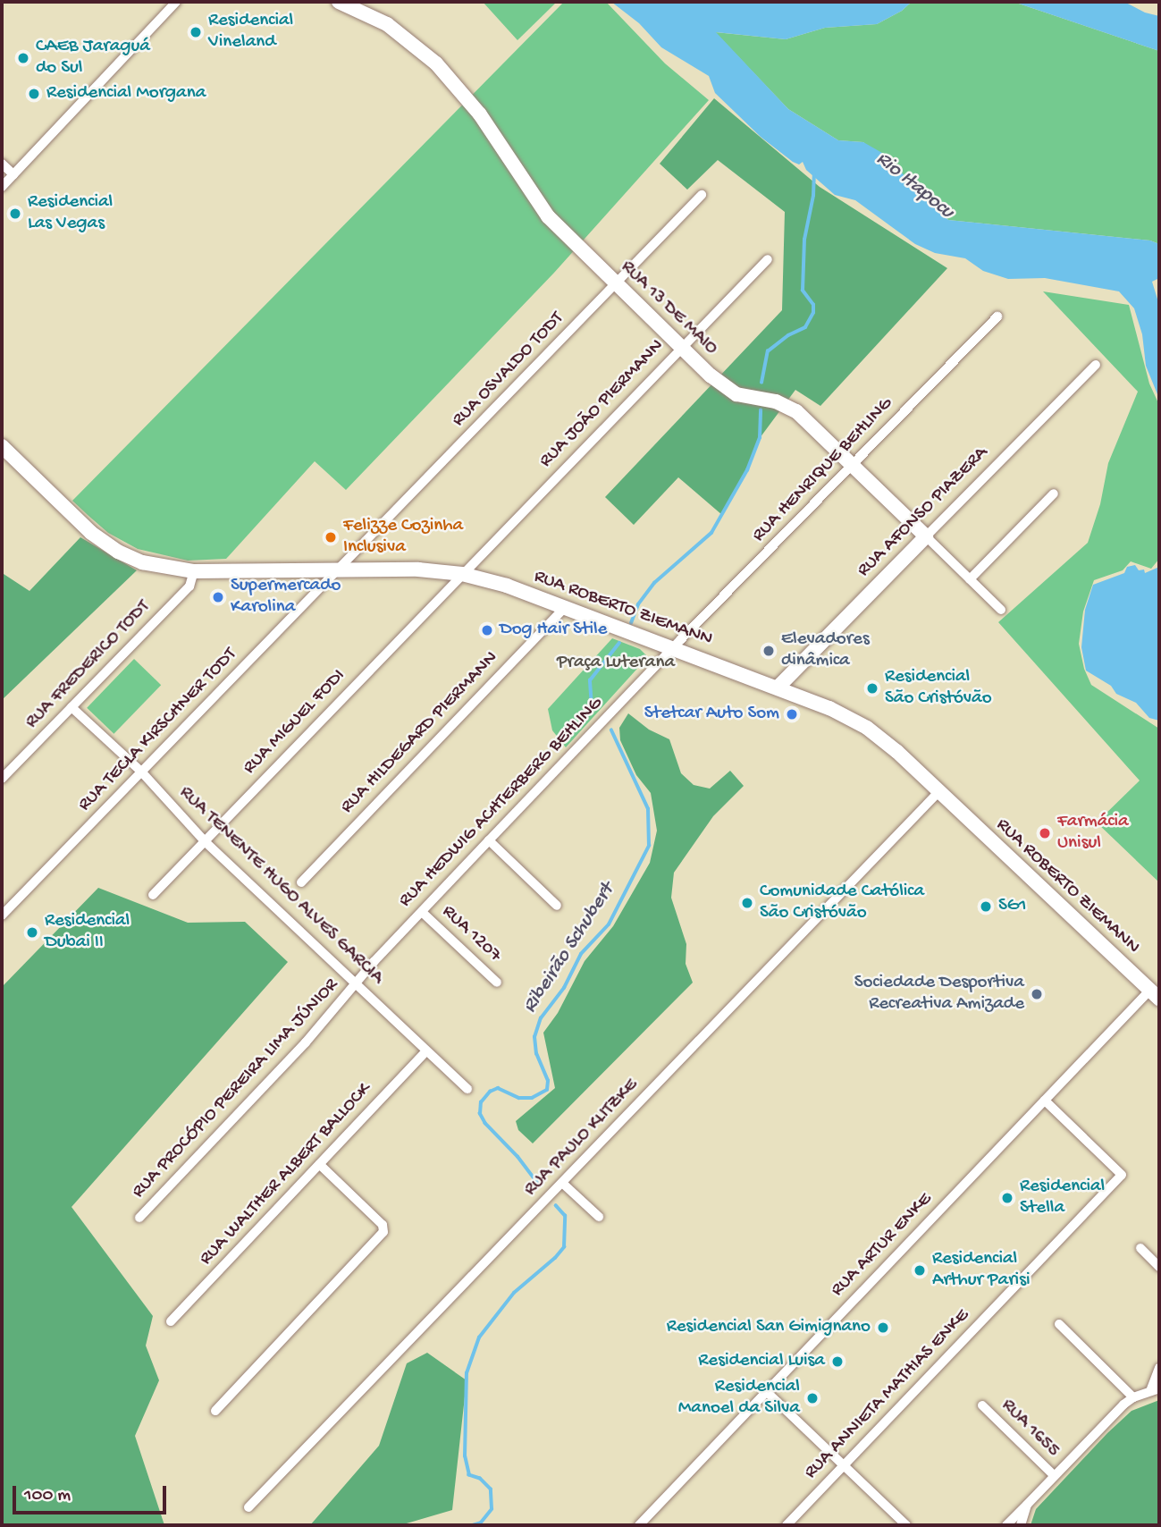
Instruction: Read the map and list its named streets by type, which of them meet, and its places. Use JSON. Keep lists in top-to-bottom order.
{
  "streets": {
    "main road": ["RUA 13 DE MAIO", "RUA AFONSO PIAZERA", "RUA ROBERTO ZIEMANN"],
    "street": [
      "RUA OSVALDO TODT",
      "RUA JOÃO PIERMANN",
      "RUA HENRIQUE BEHLING",
      "RUA FREDERICO TODT",
      "RUA MIGUEL FODI",
      "RUA TECLA KIRSCHNER TODT",
      "RUA HILDEGARD PIERMANN",
      "RUA HEDWIG ACHTERBERG BEHLING",
      "RUA TENENTE HUGO ALVES GARCIA",
      "RUA 1207",
      "RUA PROCÓPIO PEREIRA LIMA JÚNIOR",
      "RUA PAULO KLITZKE",
      "RUA WALTHER ALBERT BALLOCK",
      "RUA ARTUR ENKE",
      "RUA ANNIETA MATHIAS ENKE",
      "RUA 1655"
    ]
  },
  "crossings": [
    ["RUA 13 DE MAIO", "RUA OSVALDO TODT"],
    ["RUA 13 DE MAIO", "RUA JOÃO PIERMANN"],
    ["RUA 13 DE MAIO", "RUA HENRIQUE BEHLING"],
    ["RUA 13 DE MAIO", "RUA AFONSO PIAZERA"],
    ["RUA OSVALDO TODT", "RUA ROBERTO ZIEMANN"],
    ["RUA OSVALDO TODT", "RUA TECLA KIRSCHNER TODT"],
    ["RUA JOÃO PIERMANN", "RUA ROBERTO ZIEMANN"],
    ["RUA JOÃO PIERMANN", "RUA MIGUEL FODI"],
    ["RUA HENRIQUE BEHLING", "RUA ROBERTO ZIEMANN"],
    ["RUA HENRIQUE BEHLING", "RUA HEDWIG ACHTERBERG BEHLING"],
    ["RUA AFONSO PIAZERA", "RUA ROBERTO ZIEMANN"],
    ["RUA ROBERTO ZIEMANN", "RUA FREDERICO TODT"],
    ["RUA ROBERTO ZIEMANN", "RUA MIGUEL FODI"],
    ["RUA ROBERTO ZIEMANN", "RUA TECLA KIRSCHNER TODT"],
    ["RUA ROBERTO ZIEMANN", "RUA HILDEGARD PIERMANN"],
    ["RUA ROBERTO ZIEMANN", "RUA HEDWIG ACHTERBERG BEHLING"],
    ["RUA ROBERTO ZIEMANN", "RUA PAULO KLITZKE"],
    ["RUA ROBERTO ZIEMANN", "RUA ARTUR ENKE"],
    ["RUA FREDERICO TODT", "RUA TENENTE HUGO ALVES GARCIA"],
    ["RUA MIGUEL FODI", "RUA TENENTE HUGO ALVES GARCIA"],
    ["RUA TECLA KIRSCHNER TODT", "RUA TENENTE HUGO ALVES GARCIA"],
    ["RUA HEDWIG ACHTERBERG BEHLING", "RUA TENENTE HUGO ALVES GARCIA"],
    ["RUA HEDWIG ACHTERBERG BEHLING", "RUA 1207"],
    ["RUA HEDWIG ACHTERBERG BEHLING", "RUA PROCÓPIO PEREIRA LIMA JÚNIOR"],
    ["RUA TENENTE HUGO ALVES GARCIA", "RUA PROCÓPIO PEREIRA LIMA JÚNIOR"],
    ["RUA TENENTE HUGO ALVES GARCIA", "RUA WALTHER ALBERT BALLOCK"],
    ["RUA ARTUR ENKE", "RUA ANNIETA MATHIAS ENKE"]
  ],
  "water": ["Rio Itapocu", "Ribeirão Schubert"],
  "parks": ["Praça Luterana"],
  "places": [
    "Residencial Vineland",
    "CAEB Jaraguá do Sul",
    "Residencial Morgana",
    "Residencial Las Vegas",
    "Felizze Cozinha Inclusiva",
    "Supermercado Karolina",
    "Dog Hair Stile",
    "Elevadores dinâmica",
    "Residencial São Cristóvão",
    "Stetcar Auto Som",
    "Farmácia Unisul",
    "Comunidade Católica São Cristóvão",
    "SG1",
    "Residencial Dubai II",
    "Sociedade Desportiva Recreativa Amizade",
    "Residencial Stella",
    "Residencial Arthur Parisi",
    "Residencial San Gimignano",
    "Residencial Luisa",
    "Residencial Manoel da Silva"
  ],
  "scale_bar": "100 m"
}
